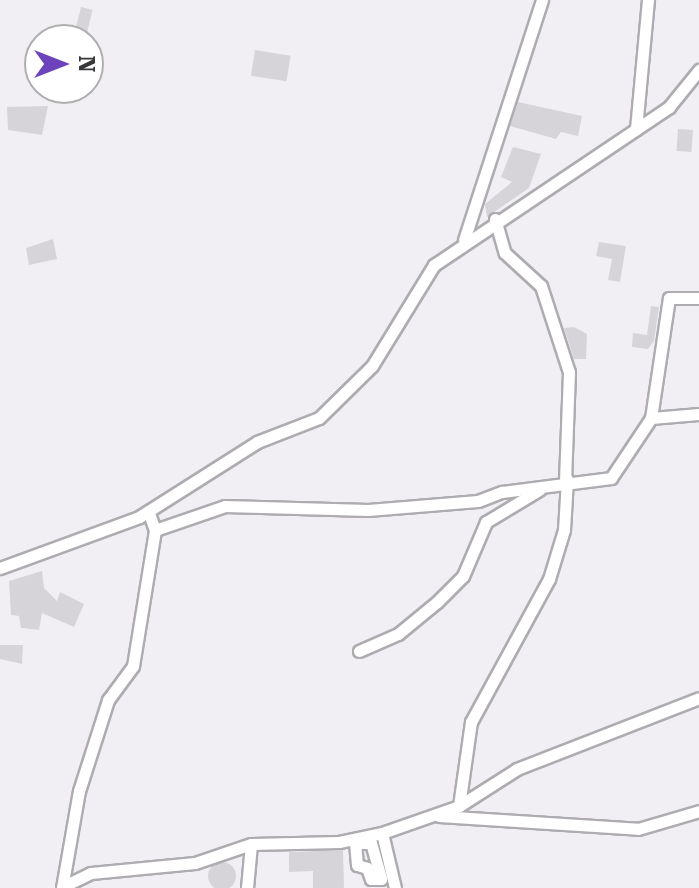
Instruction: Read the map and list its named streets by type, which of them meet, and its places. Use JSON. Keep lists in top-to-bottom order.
{
  "north": "right"
}
